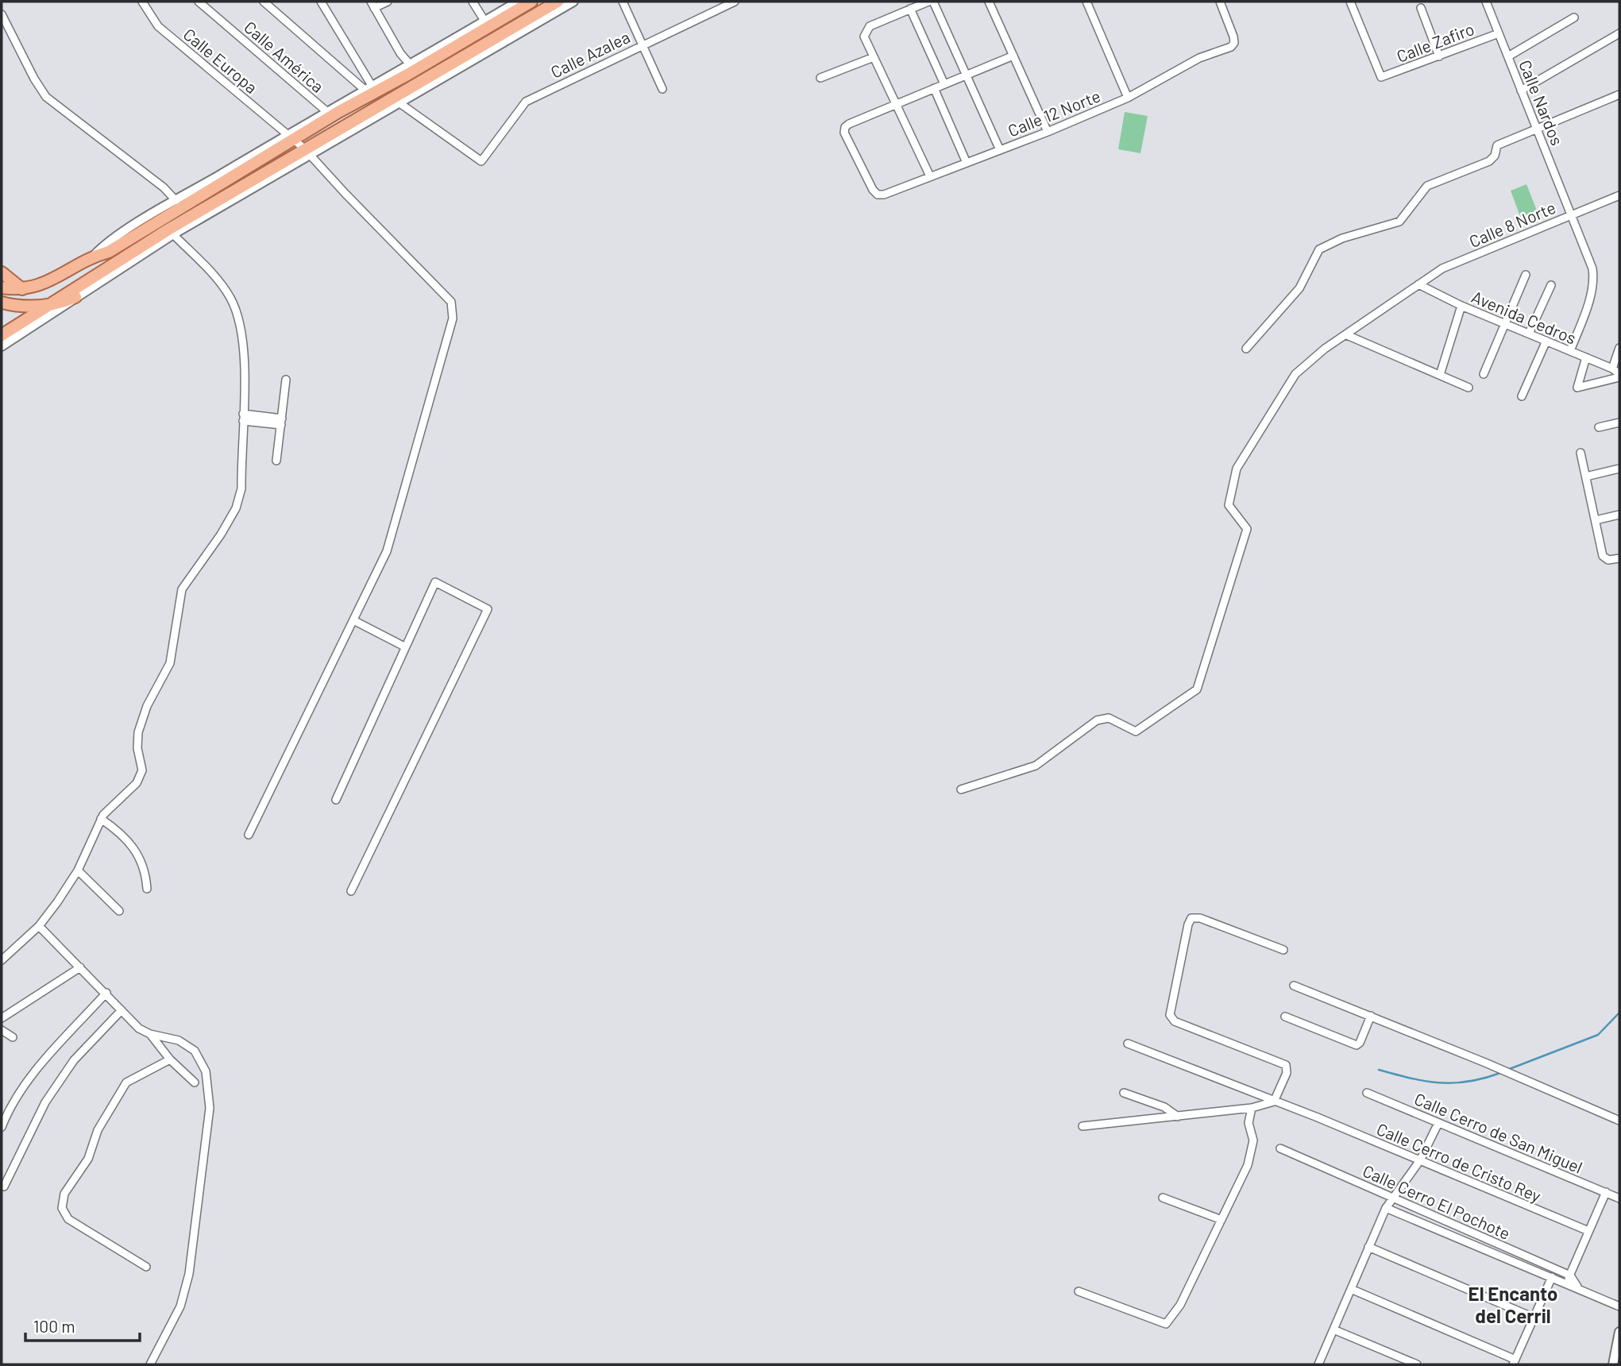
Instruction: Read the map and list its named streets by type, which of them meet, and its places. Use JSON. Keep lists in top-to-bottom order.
{
  "streets": {
    "street": [
      "Calle Zafiro",
      "Calle Azalea",
      "Calle América",
      "Calle Europa",
      "Calle Nardos",
      "Calle 12 Norte",
      "Calle 8 Norte",
      "Avenida Cedros",
      "Calle Cerro de San Miguel",
      "Calle Cerro de Cristo Rey",
      "Calle Cerro El Pochote"
    ]
  },
  "crossings": [
    ["Calle Zafiro", "Calle Nardos"],
    ["Calle Nardos", "Calle 8 Norte"],
    ["Calle Nardos", "Avenida Cedros"],
    ["Calle 8 Norte", "Avenida Cedros"]
  ],
  "districts": ["El Encanto del Cerril"],
  "scale_bar": "100 m"
}
